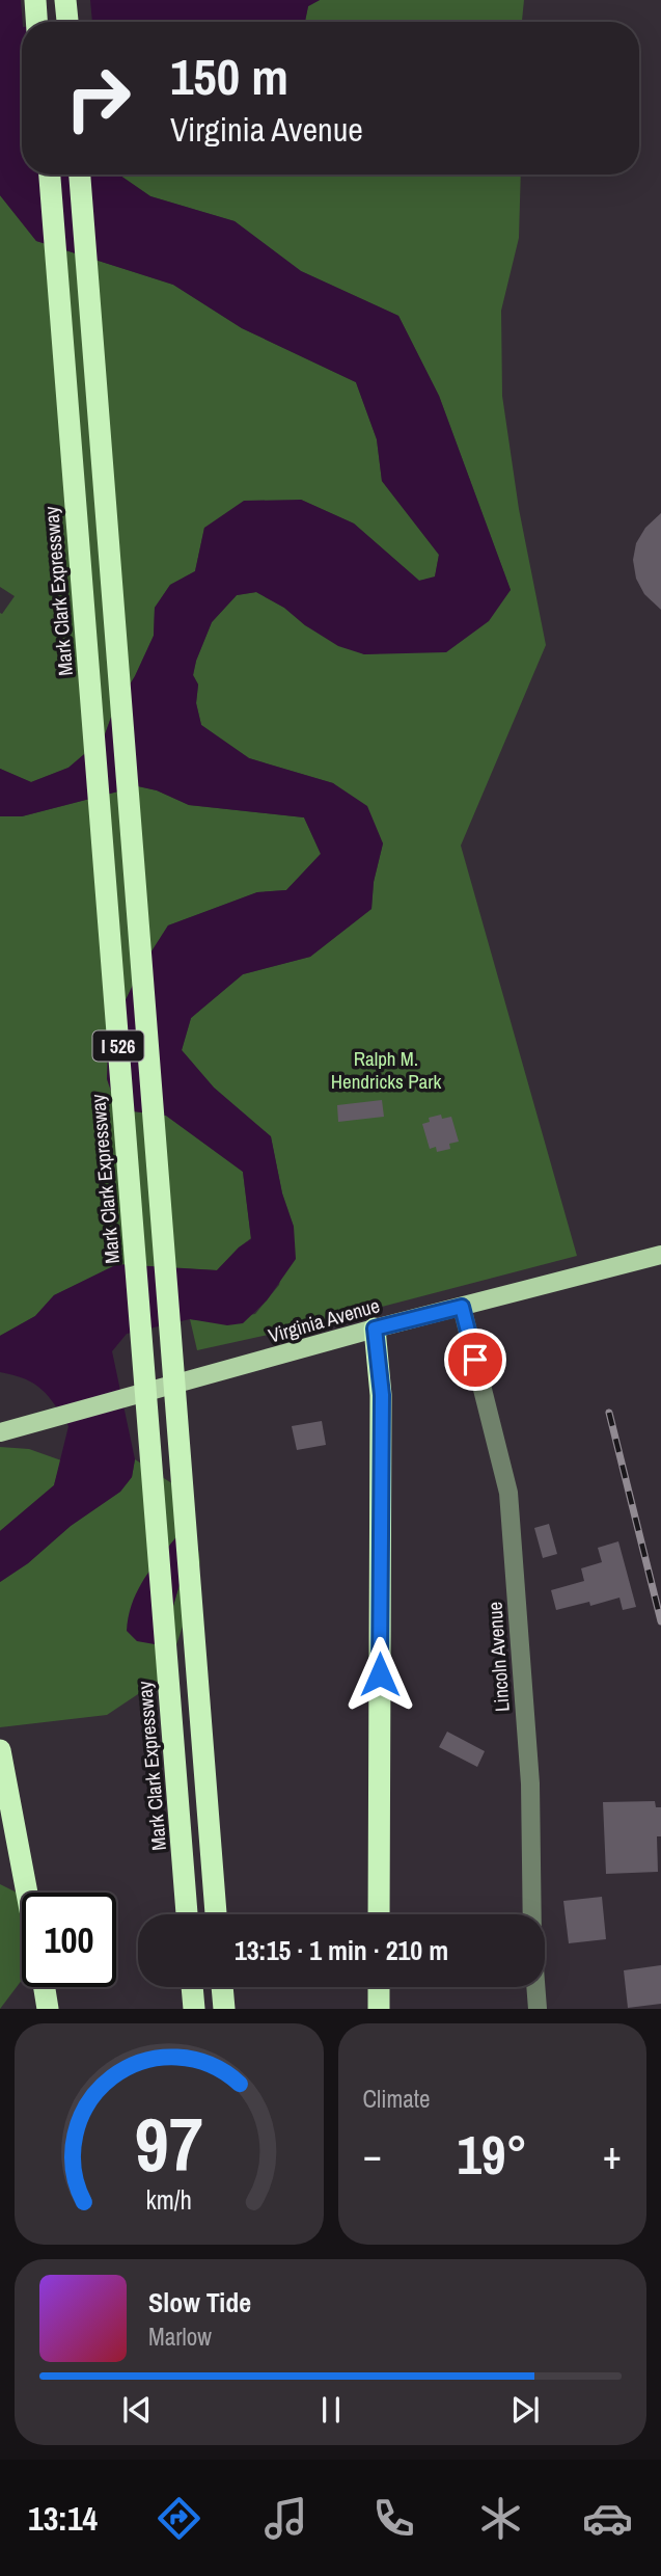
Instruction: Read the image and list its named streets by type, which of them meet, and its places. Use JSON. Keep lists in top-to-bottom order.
{
  "streets": {
    "highway": ["Mark Clark Expressway", "I 526"],
    "main road": ["Virginia Avenue"],
    "street": ["Lincoln Avenue"]
  },
  "crossings": [
    ["Virginia Avenue", "Lincoln Avenue"]
  ],
  "parks": ["Ralph M. Hendricks Park"],
  "page": {
    "turn": ["150 m", "Virginia Avenue"],
    "limit": "100",
    "trip": "13:15 · 1 min · 210 m",
    "tile": "Climate",
    "heat": ["−", "19°", "+"],
    "song": ["Slow Tide", "Marlow"],
    "tabs": "13:14",
    "gauge": ["97", "km/h"]
  }
}
